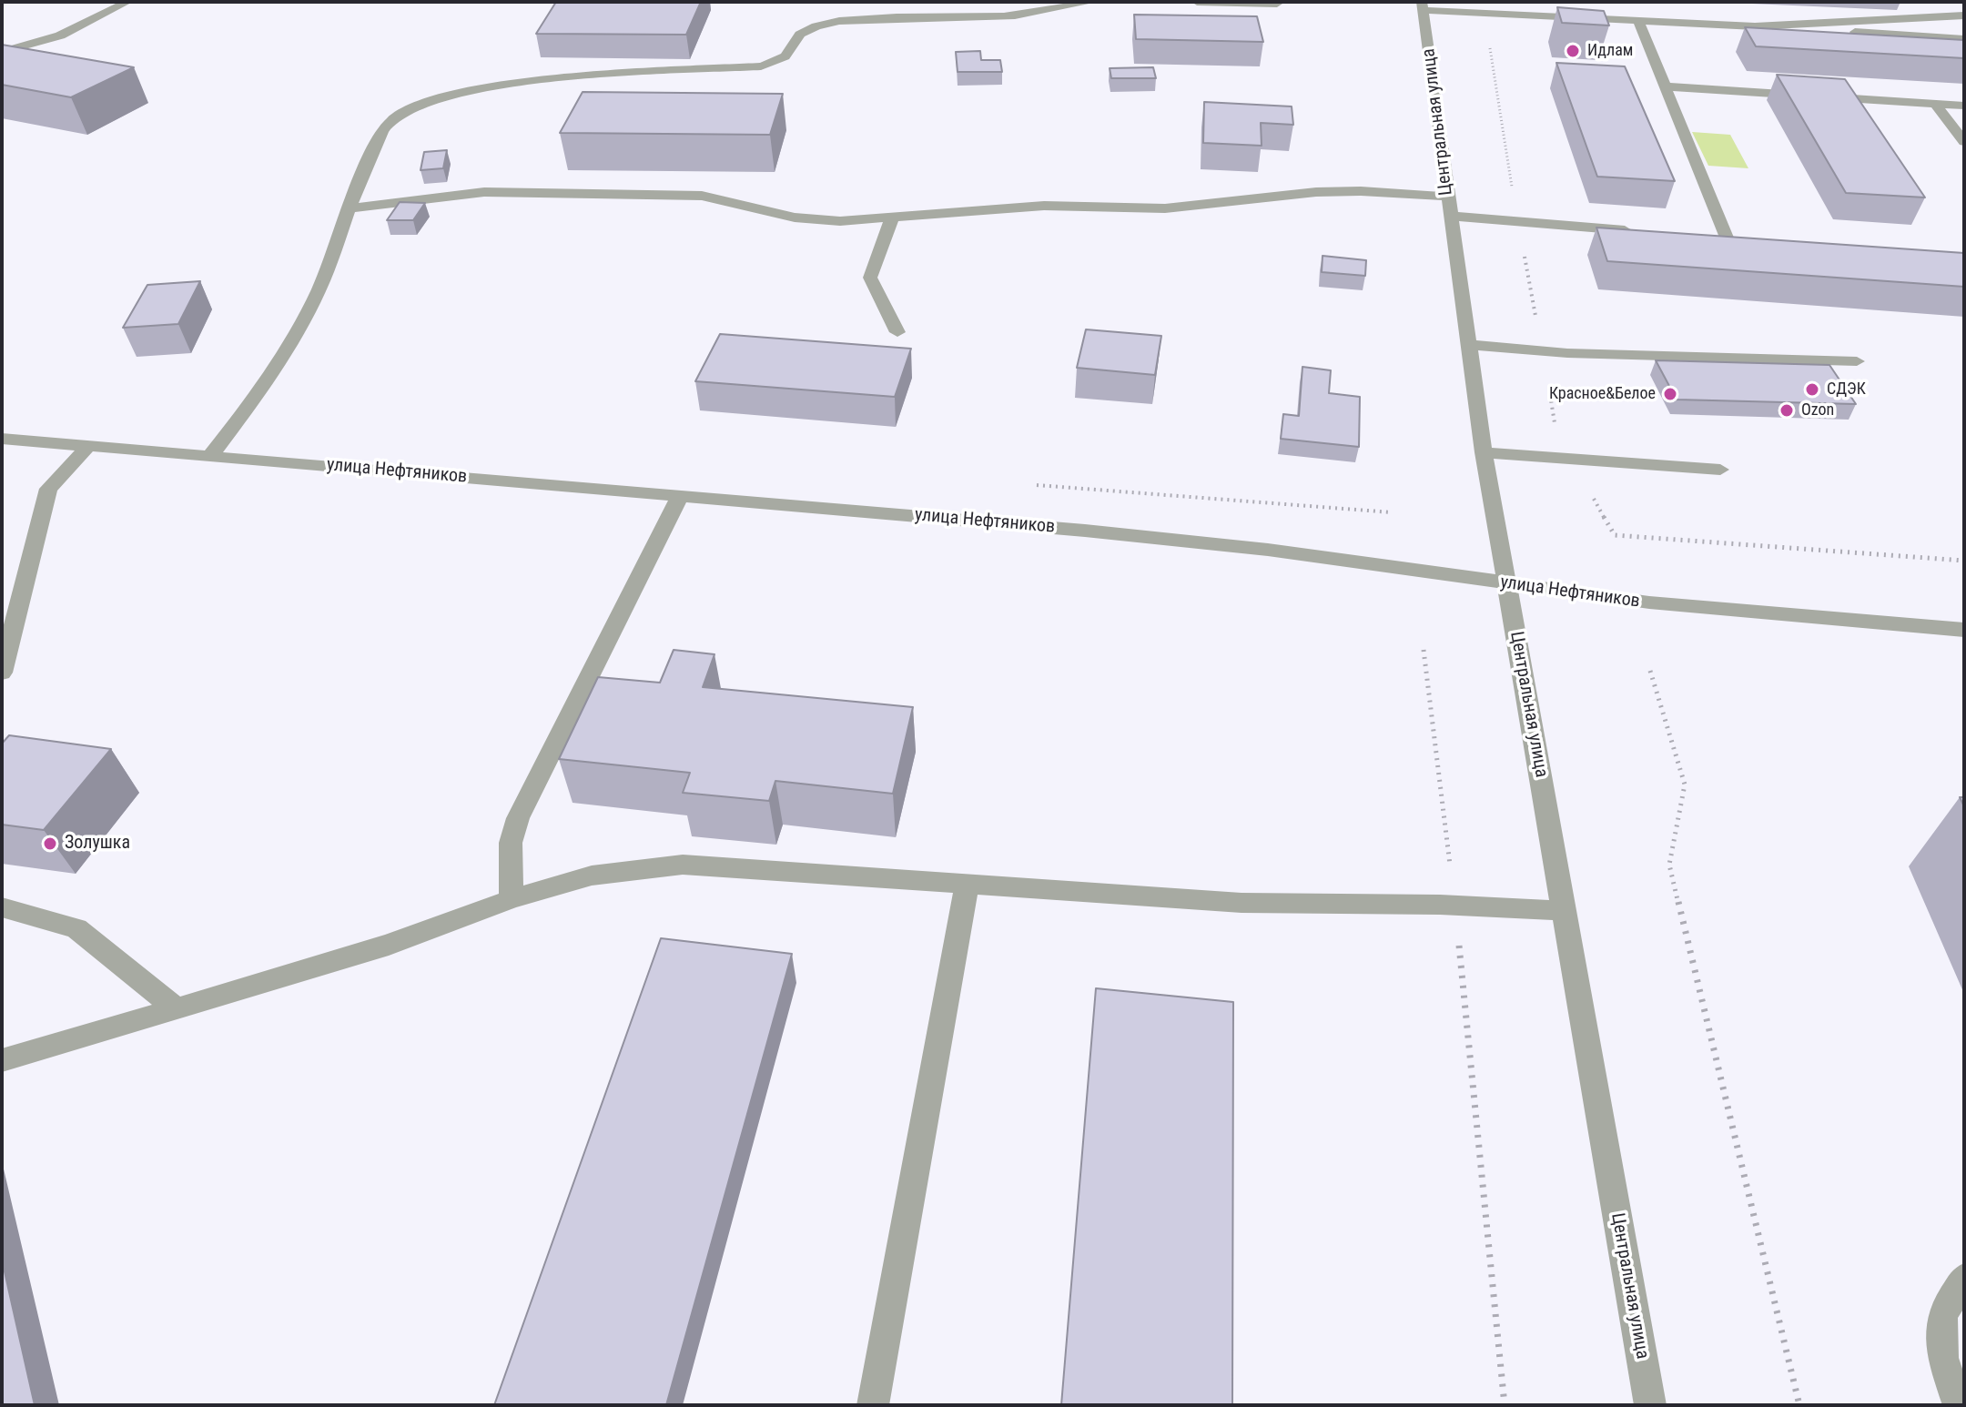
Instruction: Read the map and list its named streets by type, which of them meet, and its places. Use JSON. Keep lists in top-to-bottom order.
{
  "streets": {
    "street": ["Центральная улица", "улица Нефтяников"]
  },
  "crossings": [
    ["Центральная улица", "улица Нефтяников"]
  ],
  "places": [
    "Идлам",
    "СДЭК",
    "Красное&Белое",
    "Ozon",
    "Золушка"
  ]
}
